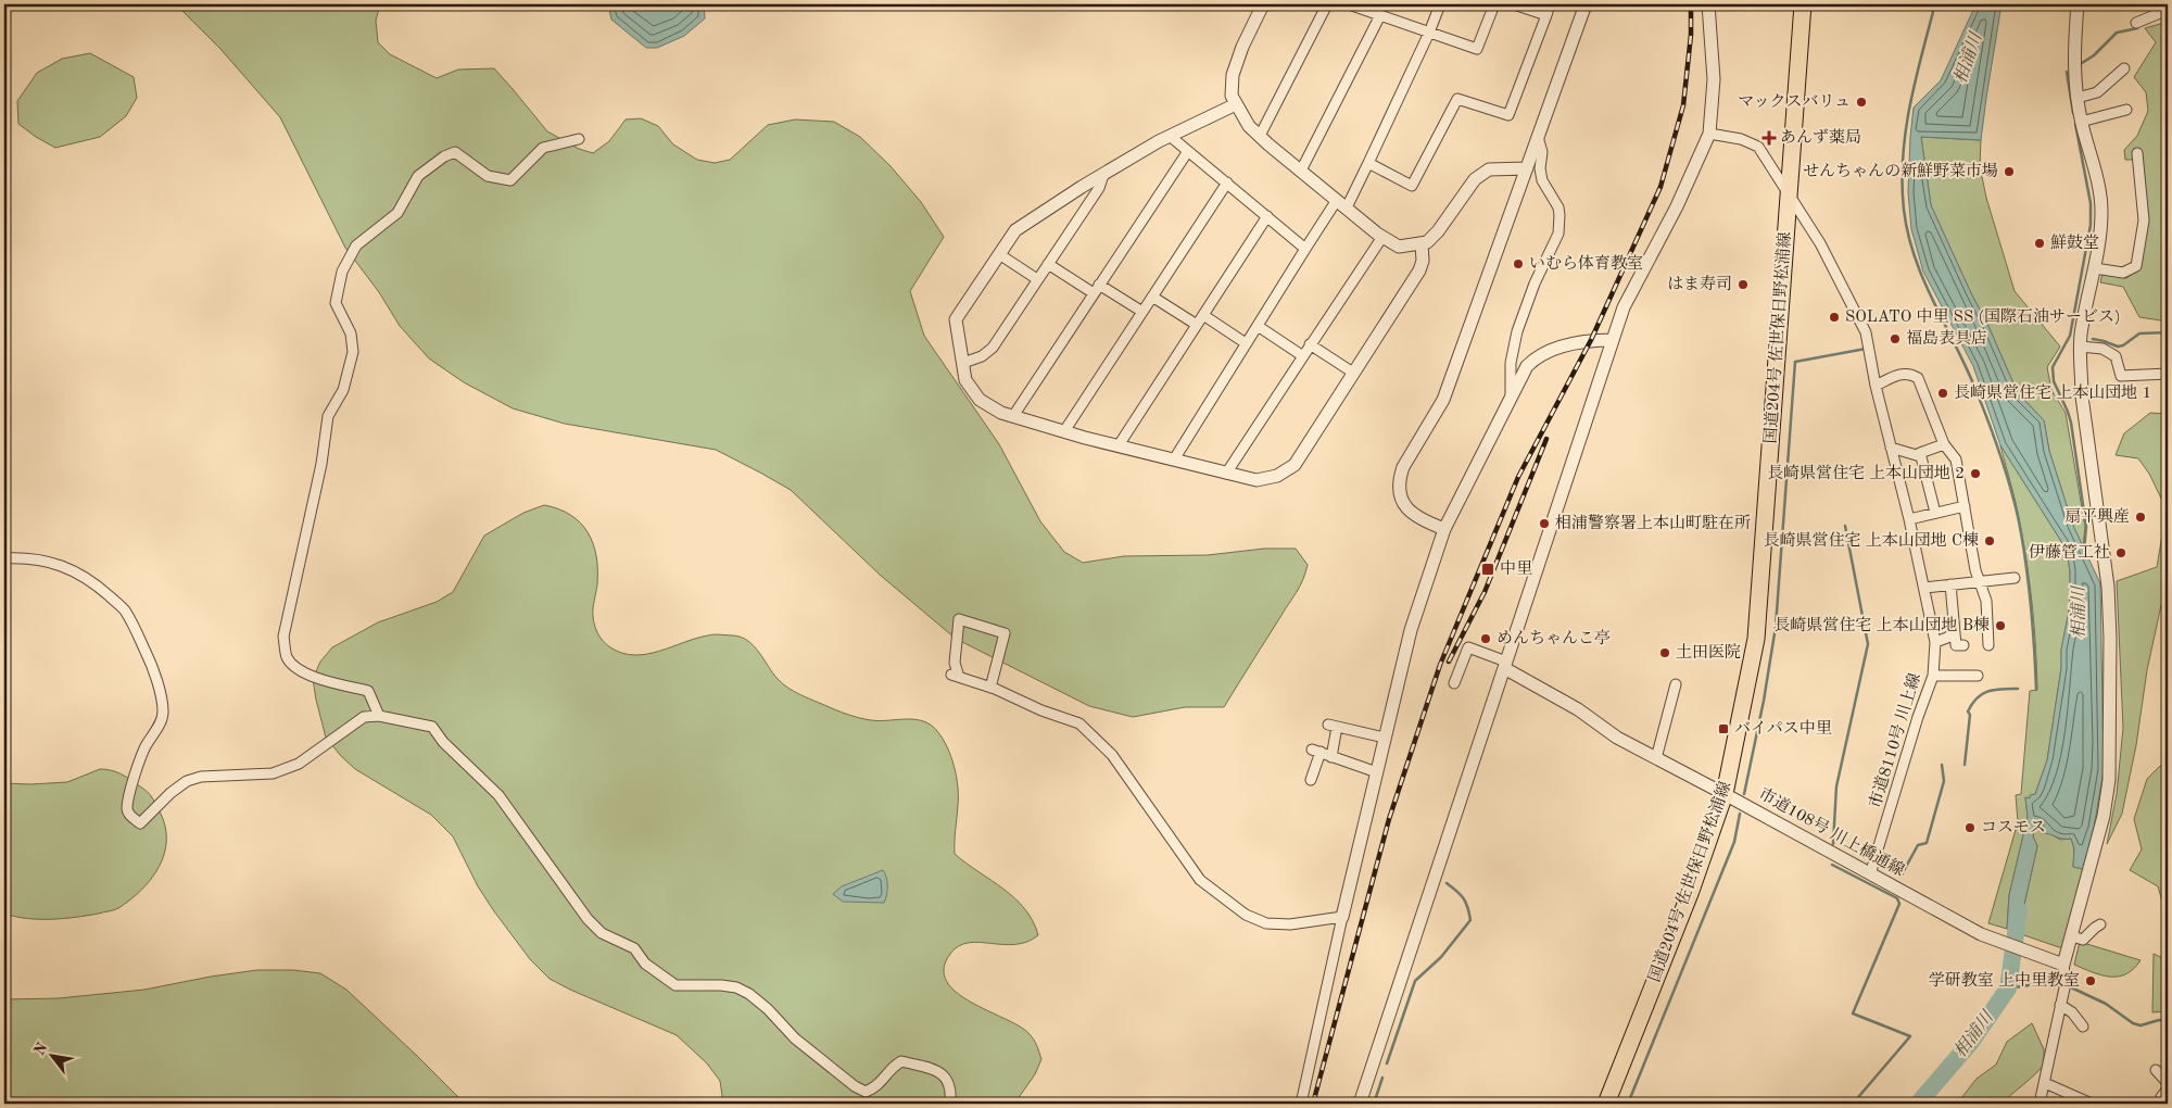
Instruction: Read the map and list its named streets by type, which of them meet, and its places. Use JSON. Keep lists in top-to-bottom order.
{
  "streets": {
    "highway": ["国道204号 佐世保日野松浦線"],
    "street": ["市道8110号 川上線", "市道108号 川上橋通線"]
  },
  "crossings": [
    ["国道204号 佐世保日野松浦線", "市道8110号 川上線"],
    ["国道204号 佐世保日野松浦線", "市道108号 川上橋通線"],
    ["市道8110号 川上線", "市道108号 川上橋通線"]
  ],
  "water": ["相浦川"],
  "places": {
    "other": [
      "マックスバリュ",
      "せんちゃんの新鮮野菜市場",
      "鮮鼓堂",
      "いむら体育教室",
      "はま寿司",
      "SOLATO 中里 SS (国際石油サービス)",
      "福島表具店",
      "長崎県営住宅 上本山団地 1",
      "長崎県営住宅 上本山団地 2",
      "扇平興産",
      "相浦警察署上本山町駐在所",
      "長崎県営住宅 上本山団地 C棟",
      "伊藤管工社",
      "長崎県営住宅 上本山団地 B棟",
      "めんちゃんこ亭",
      "土田医院",
      "コスモス",
      "学研教室 上中里教室"
    ],
    "health": ["あんず薬局"],
    "transit": ["中里", "バイパス中里"]
  },
  "north": "top left"
}
